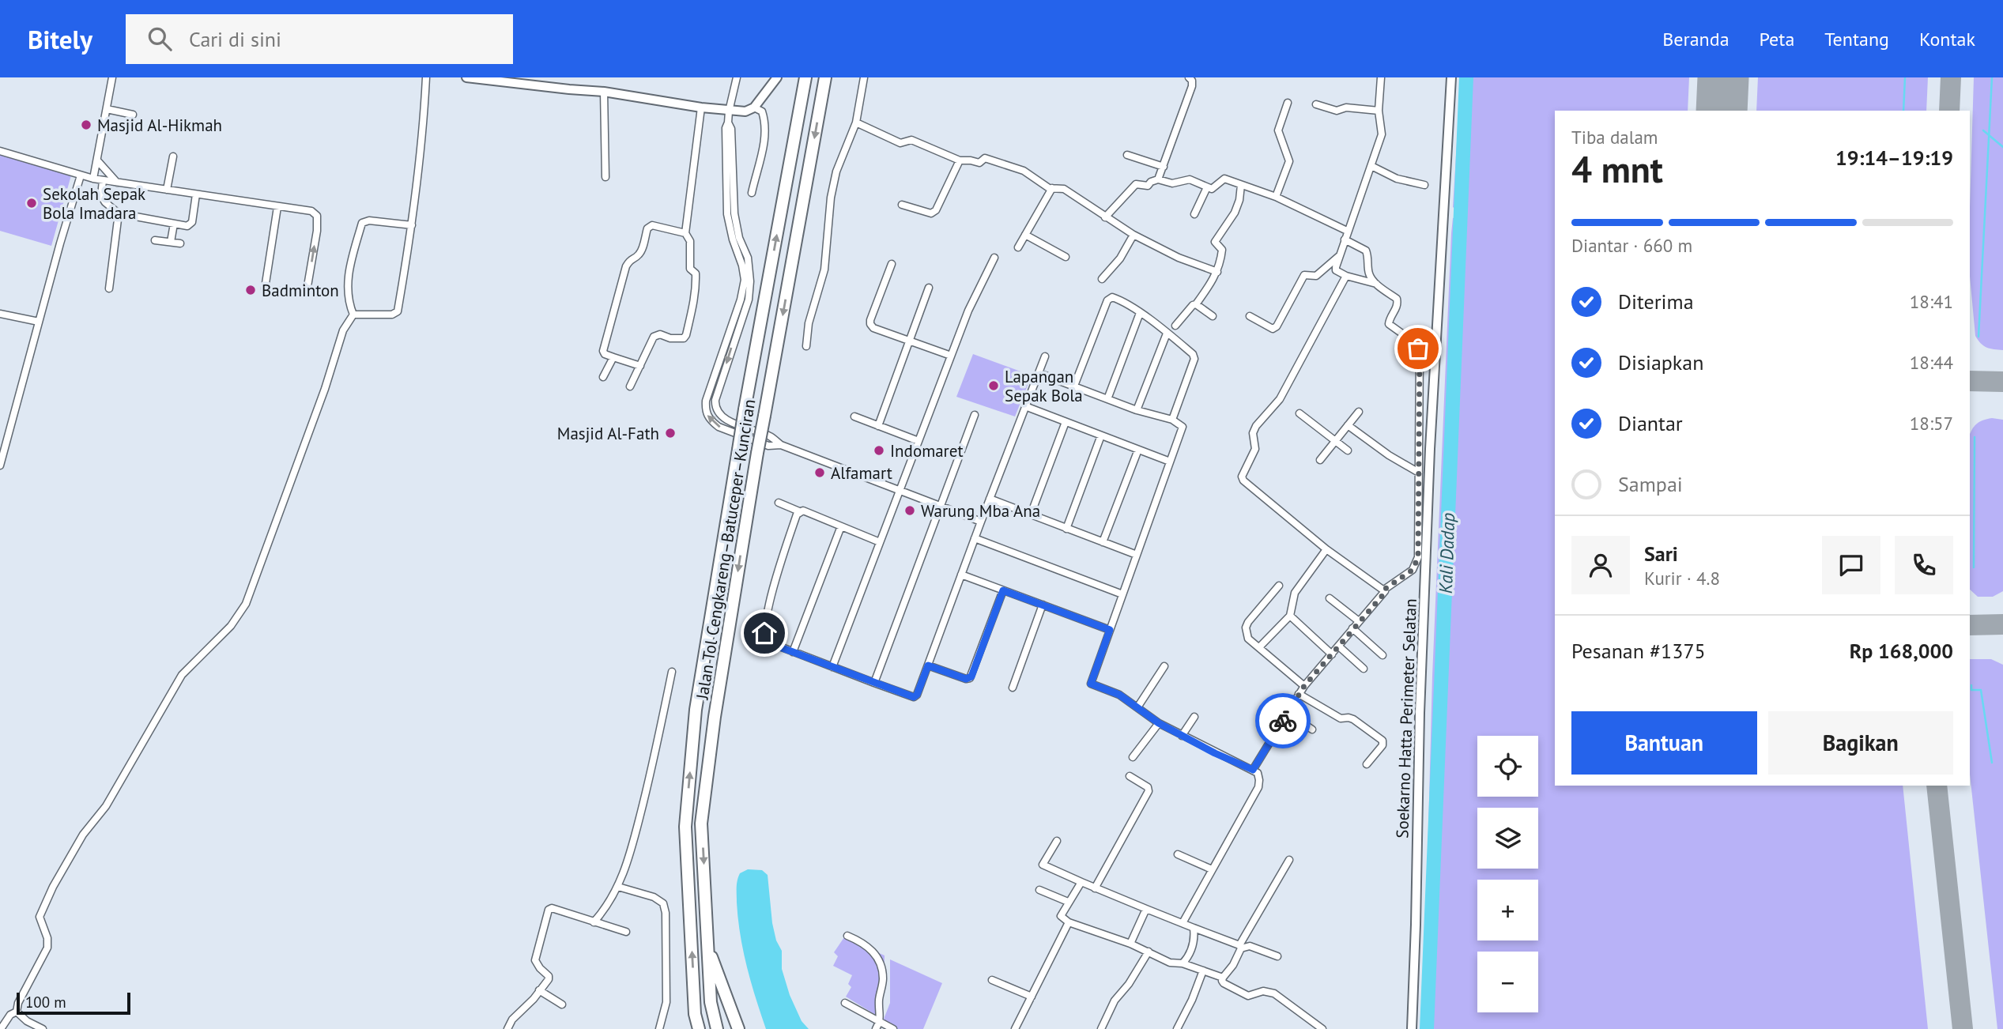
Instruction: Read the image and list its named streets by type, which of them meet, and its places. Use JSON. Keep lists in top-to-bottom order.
{
  "streets": {
    "highway": ["Jalan Tol Cengkareng–Batuceper–Kunciran"],
    "main road": ["Soekarno Hatta Perimeter Selatan"]
  },
  "water": ["Kali Dadap"],
  "places": [
    "Masjid Al-Hikmah",
    "Sekolah Sepak Bola Imadara",
    "Badminton",
    "Lapangan Sepak Bola",
    "Masjid Al-Fath",
    "Indomaret",
    "Alfamart",
    "Warung Mba Ana"
  ],
  "scale_bar": "100 m",
  "page": {
    "header": "Bitely",
    "search": "Cari di sini",
    "nav": [
      "Beranda",
      "Peta",
      "Tentang",
      "Kontak"
    ],
    "heading": ["4 mnt", "Tiba dalam", "19:14–19:19"],
    "panel": [
      "Sari",
      "Kurir · 4.8",
      "Pesanan #1375",
      "Rp 168,000"
    ],
    "bar": "Diantar · 660 m",
    "list": [
      ["Diterima", "18:41"],
      ["Disiapkan", "18:44"],
      ["Diantar", "18:57"],
      "Sampai"
    ],
    "buttons": ["Bantuan", "Bagikan"],
    "map_buttons": ["+", "−"],
    "scale": "100 m"
  }
}
